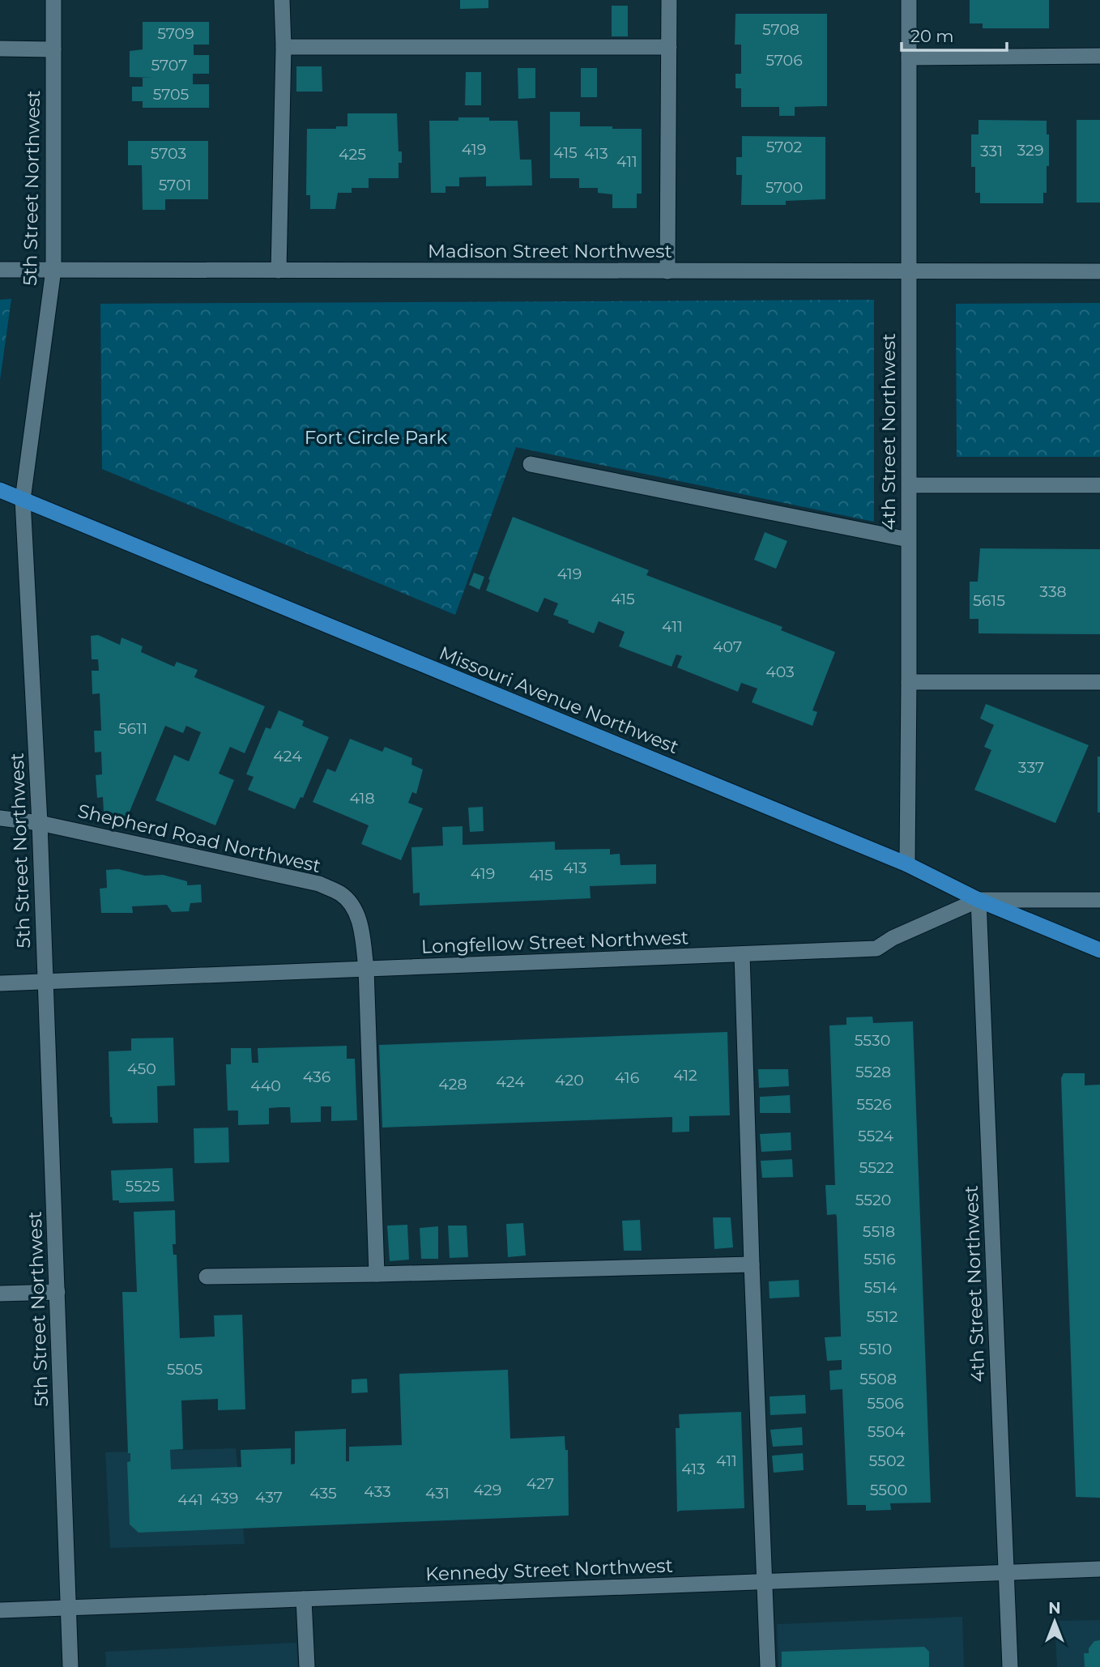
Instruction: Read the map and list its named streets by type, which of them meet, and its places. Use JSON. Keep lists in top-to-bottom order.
{
  "streets": {
    "main road": ["Missouri Avenue Northwest"],
    "street": [
      "5th Street Northwest",
      "Madison Street Northwest",
      "4th Street Northwest",
      "Shepherd Road Northwest",
      "Longfellow Street Northwest",
      "Kennedy Street Northwest"
    ]
  },
  "crossings": [
    ["5th Street Northwest", "Madison Street Northwest"],
    ["5th Street Northwest", "Missouri Avenue Northwest"],
    ["5th Street Northwest", "Shepherd Road Northwest"],
    ["5th Street Northwest", "Longfellow Street Northwest"],
    ["5th Street Northwest", "Kennedy Street Northwest"],
    ["Madison Street Northwest", "4th Street Northwest"],
    ["4th Street Northwest", "Missouri Avenue Northwest"],
    ["4th Street Northwest", "Longfellow Street Northwest"],
    ["4th Street Northwest", "Kennedy Street Northwest"],
    ["Missouri Avenue Northwest", "Longfellow Street Northwest"],
    ["Shepherd Road Northwest", "Longfellow Street Northwest"]
  ],
  "parks": ["Fort Circle Park"],
  "house_numbers": [
    "5708",
    "5709",
    "5706",
    "5707",
    "5705",
    "5702",
    "419",
    "329",
    "331",
    "415",
    "5703",
    "413",
    "425",
    "411",
    "5701",
    "5700",
    "419",
    "338",
    "415",
    "5615",
    "411",
    "407",
    "403",
    "5611",
    "424",
    "337",
    "418",
    "413",
    "419",
    "415",
    "5530",
    "450",
    "5528",
    "412",
    "436",
    "416",
    "420",
    "424",
    "428",
    "440",
    "5526",
    "5524",
    "5522",
    "5525",
    "5520",
    "5518",
    "5516",
    "5514",
    "5512",
    "5510",
    "5505",
    "5508",
    "5506",
    "5504",
    "411",
    "5502",
    "413",
    "427",
    "429",
    "5500",
    "433",
    "435",
    "431",
    "437",
    "439",
    "441"
  ],
  "scale_bar": "20 m",
  "north": "top"
}
